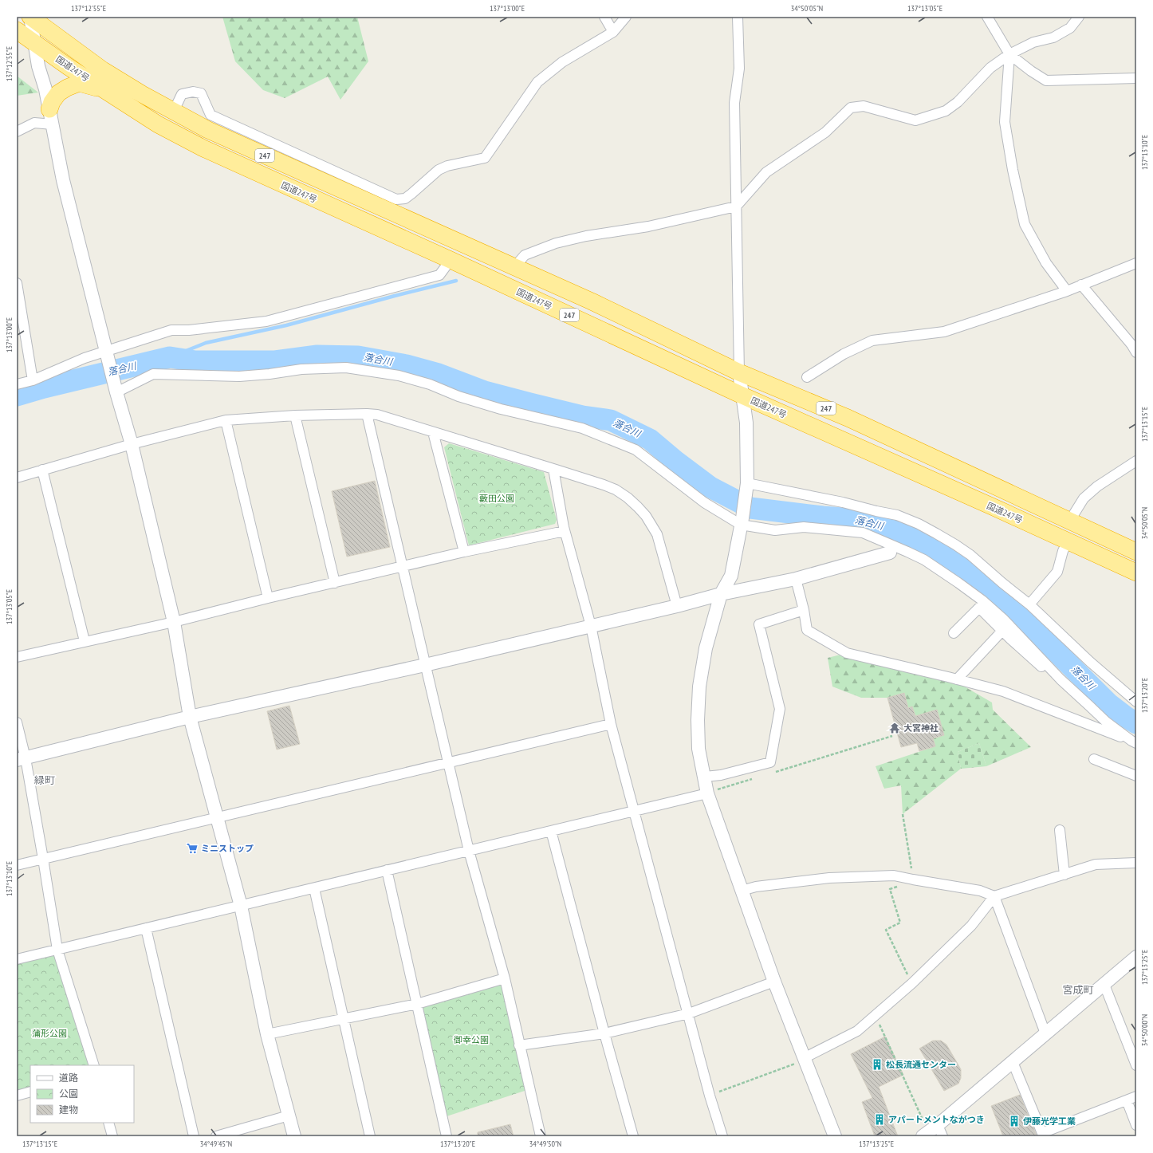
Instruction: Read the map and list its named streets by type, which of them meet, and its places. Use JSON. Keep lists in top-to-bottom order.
{
  "streets": {
    "highway": ["国道247号", "247"]
  },
  "districts": ["緑町", "宮成町"],
  "water": ["落合川"],
  "parks": ["藪田公園", "蒲形公園", "御幸公園"],
  "places": {
    "temple": ["大宮神社"],
    "supermarket": ["ミニストップ"],
    "building": ["松長流通センター", "アパートメントながつき", "伊藤光学工業"]
  },
  "legend": ["道路", "公園", "建物"],
  "coordinates": [
    "137°12'55\"E",
    "137°13'00\"E",
    "34°50'05\"N",
    "137°13'05\"E",
    "137°13'10\"E",
    "137°13'15\"E",
    "137°13'20\"E",
    "137°13'25\"E",
    "34°50'00\"N",
    "34°49'45\"N",
    "34°49'50\"N"
  ]
}
